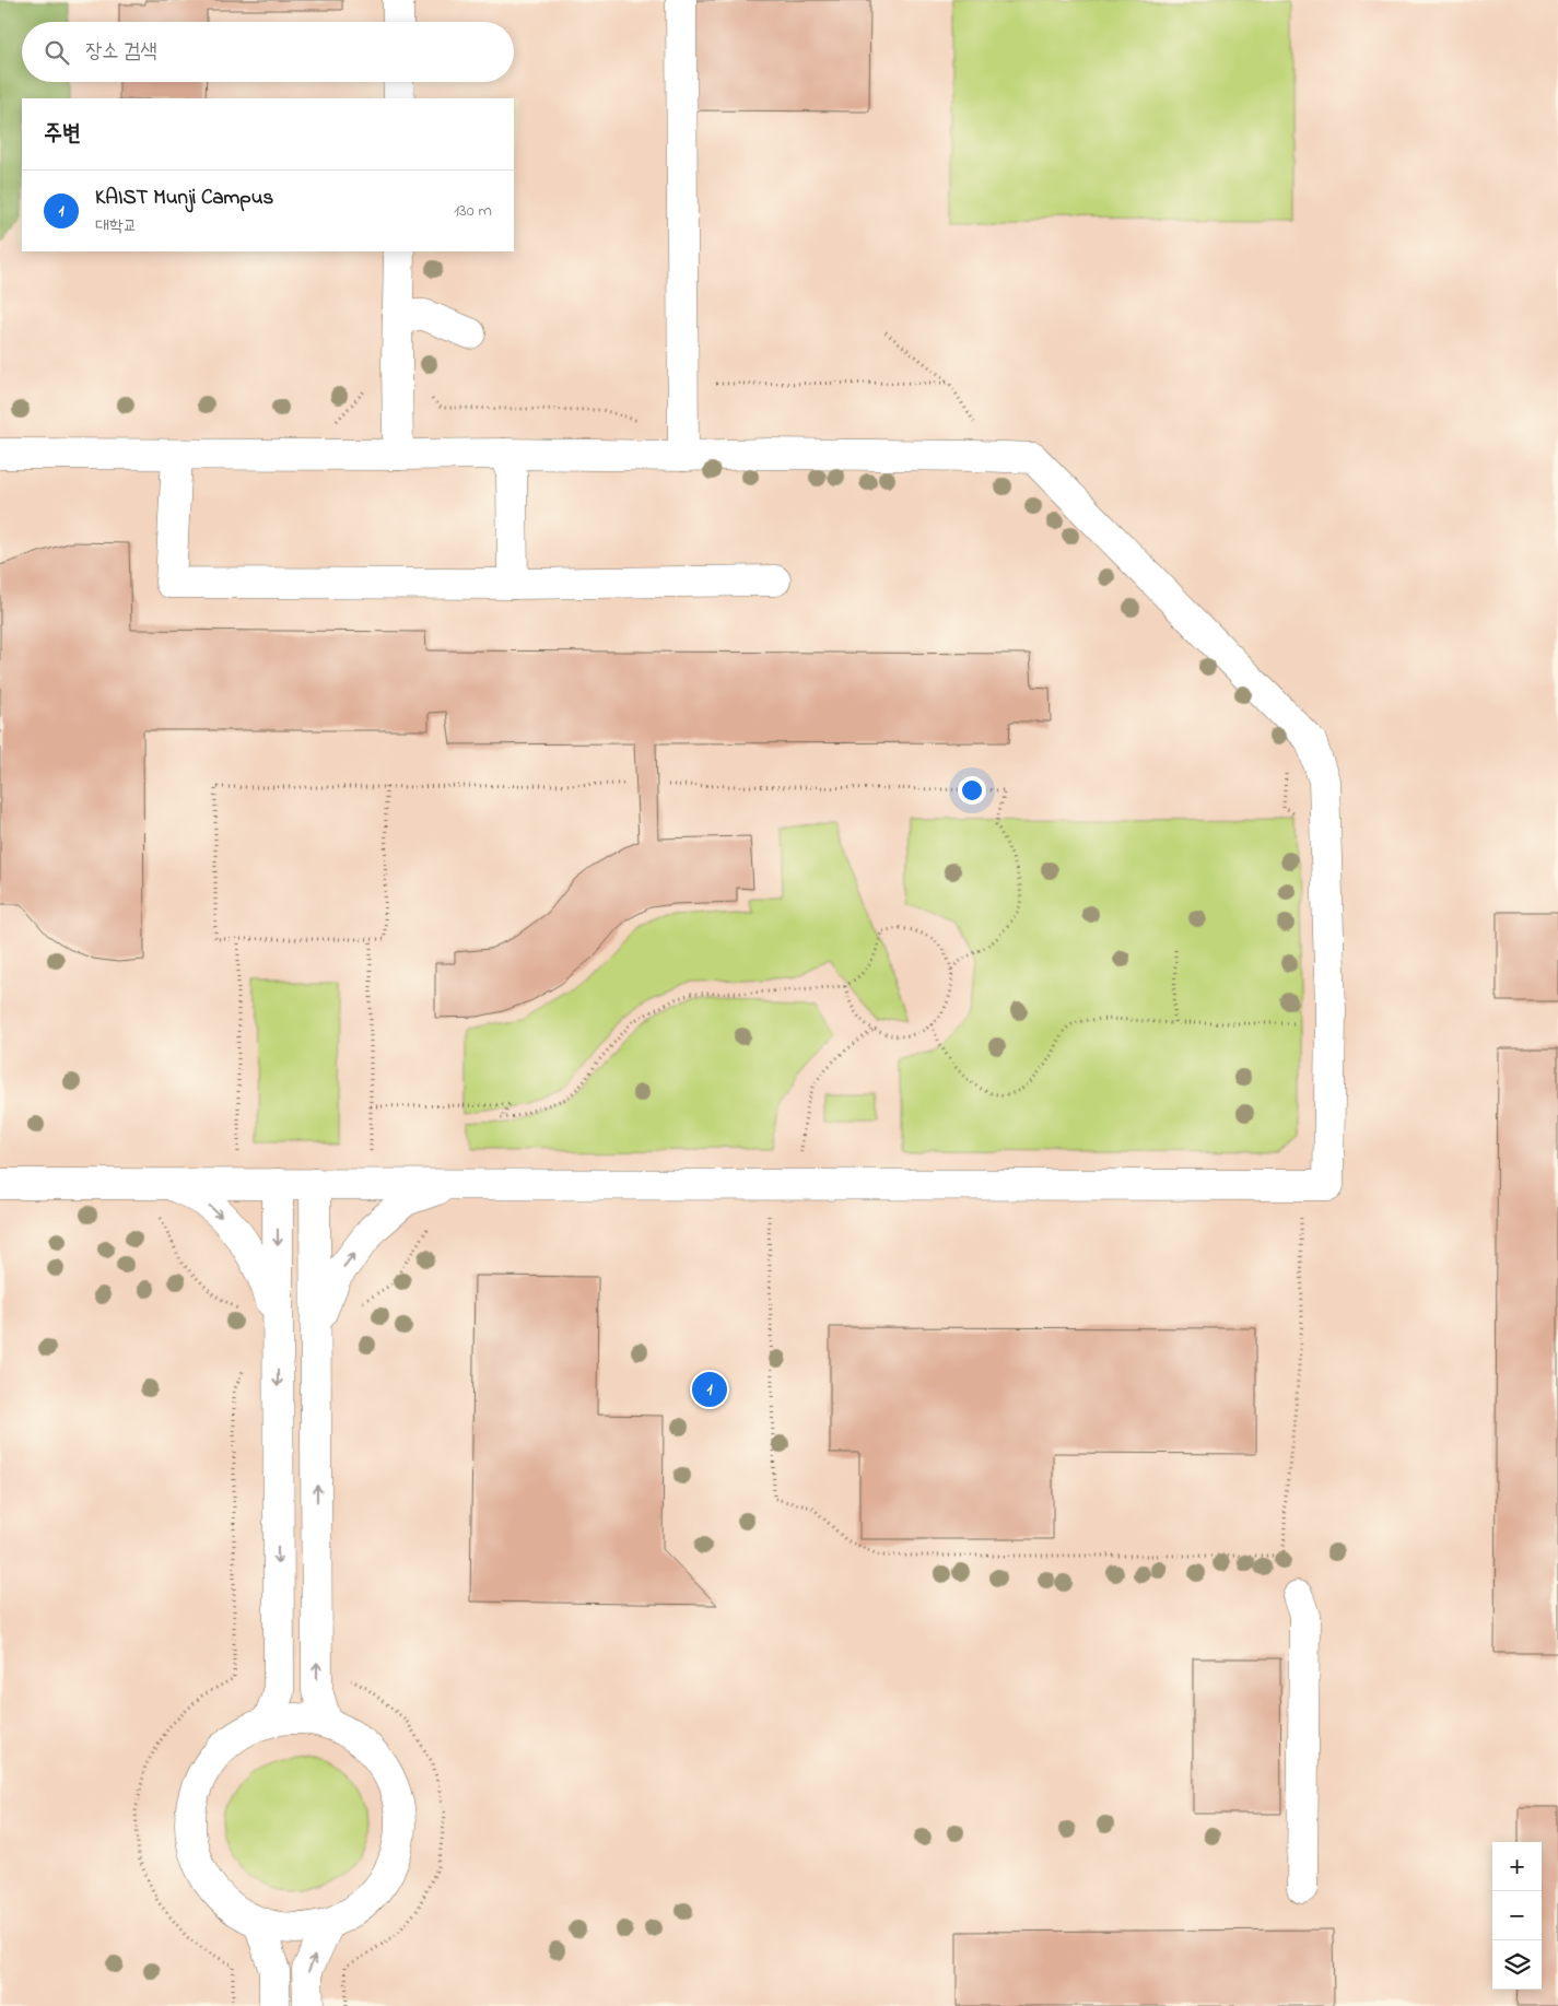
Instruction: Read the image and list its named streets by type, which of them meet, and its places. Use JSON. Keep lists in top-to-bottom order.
{
  "page": {
    "search": "장소 검색",
    "heading": "주변",
    "list": [
      {
        "mark": "1",
        "name": "KAIST Munji Campus",
        "note": "대학교",
        "value": "130 m"
      }
    ],
    "pins": "1",
    "map_buttons": ["+", "−"]
  }
}
